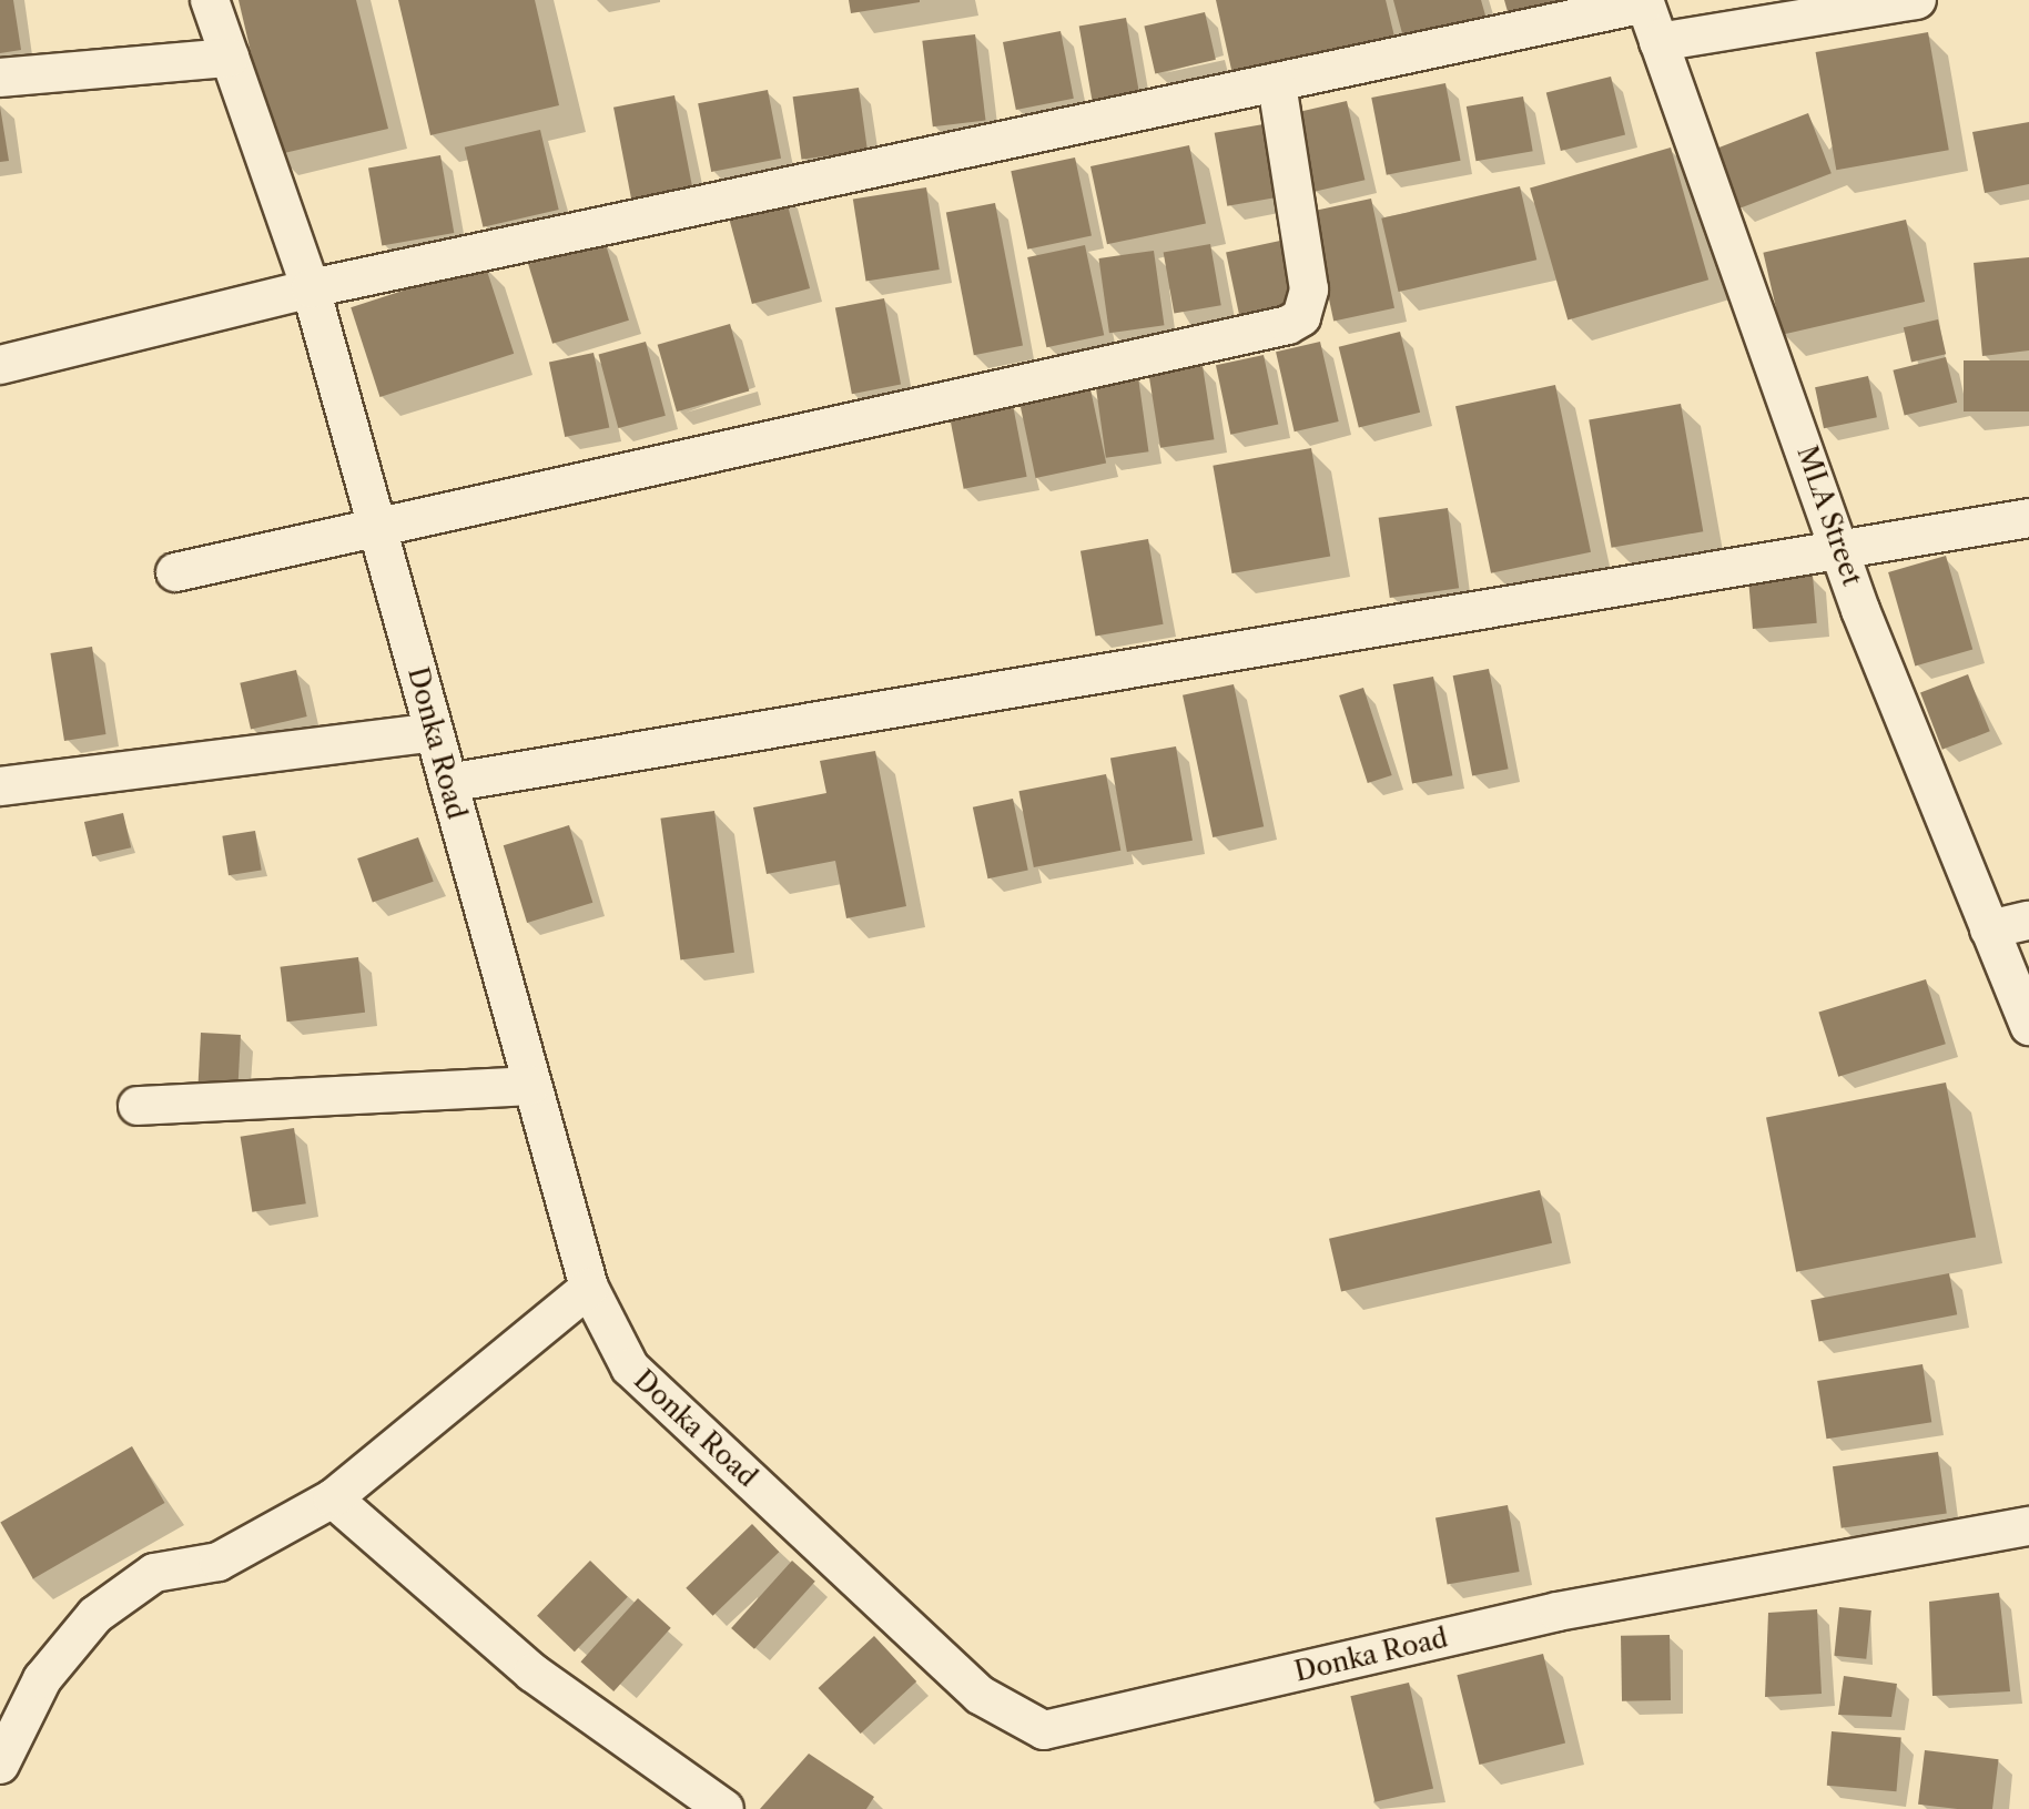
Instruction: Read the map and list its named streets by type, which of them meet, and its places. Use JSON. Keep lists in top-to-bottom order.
{
  "streets": {
    "street": ["MLA Street", "Donka Road"]
  }
}
